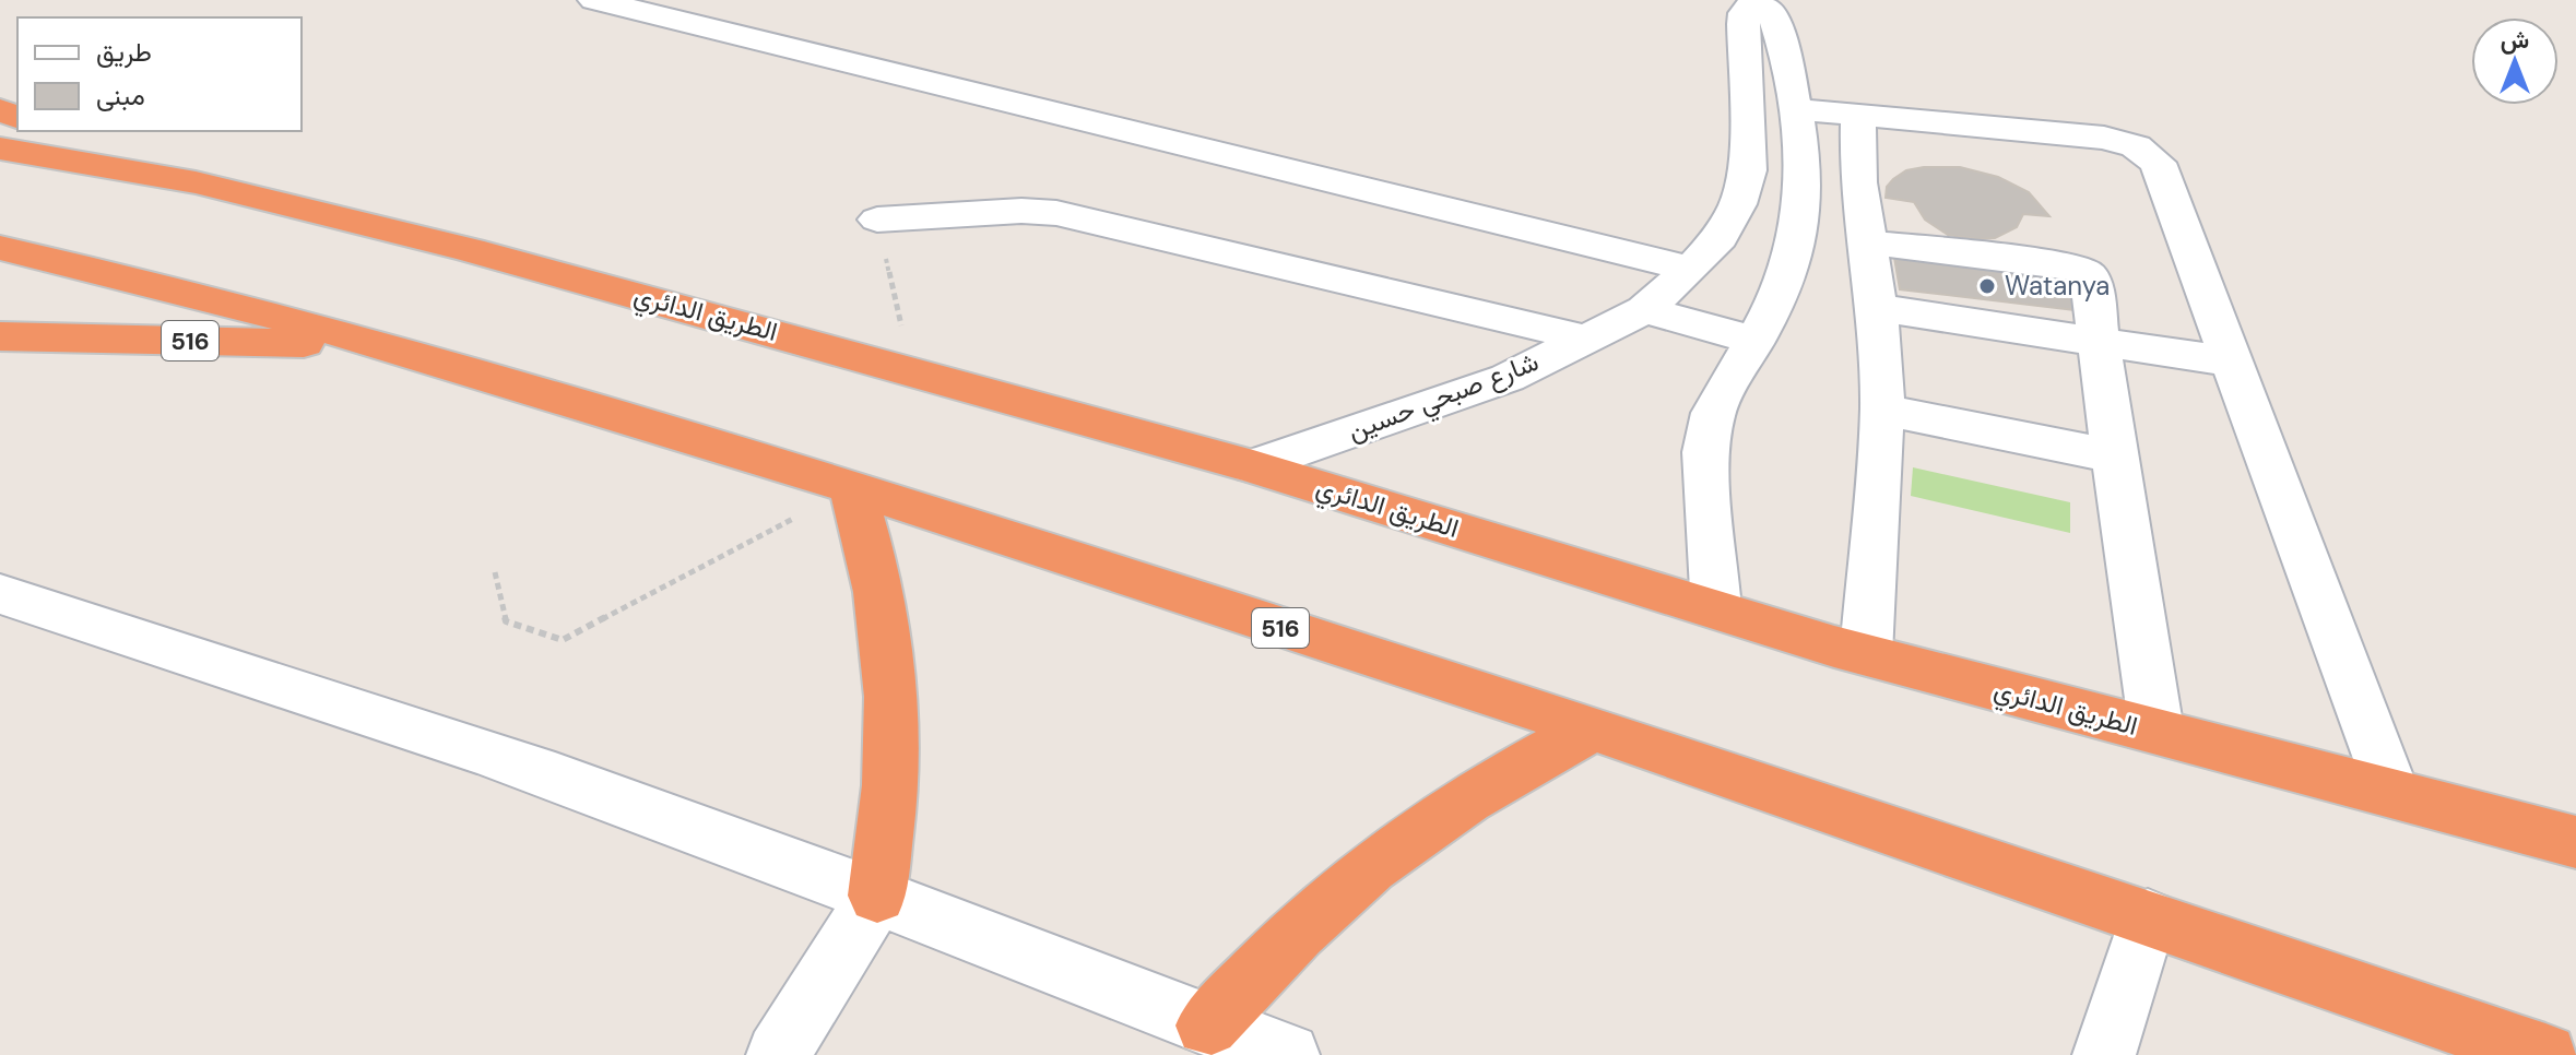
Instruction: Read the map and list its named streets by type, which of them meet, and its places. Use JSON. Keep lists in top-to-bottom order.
{
  "streets": {
    "highway": ["الطريق الدائري", "516"],
    "street": ["شارع صبحي حسين"]
  },
  "crossings": [
    ["الطريق الدائري", "شارع صبحي حسين"]
  ],
  "places": ["Watanya"],
  "legend": ["طريق", "مبنى"],
  "north": "top"
}
